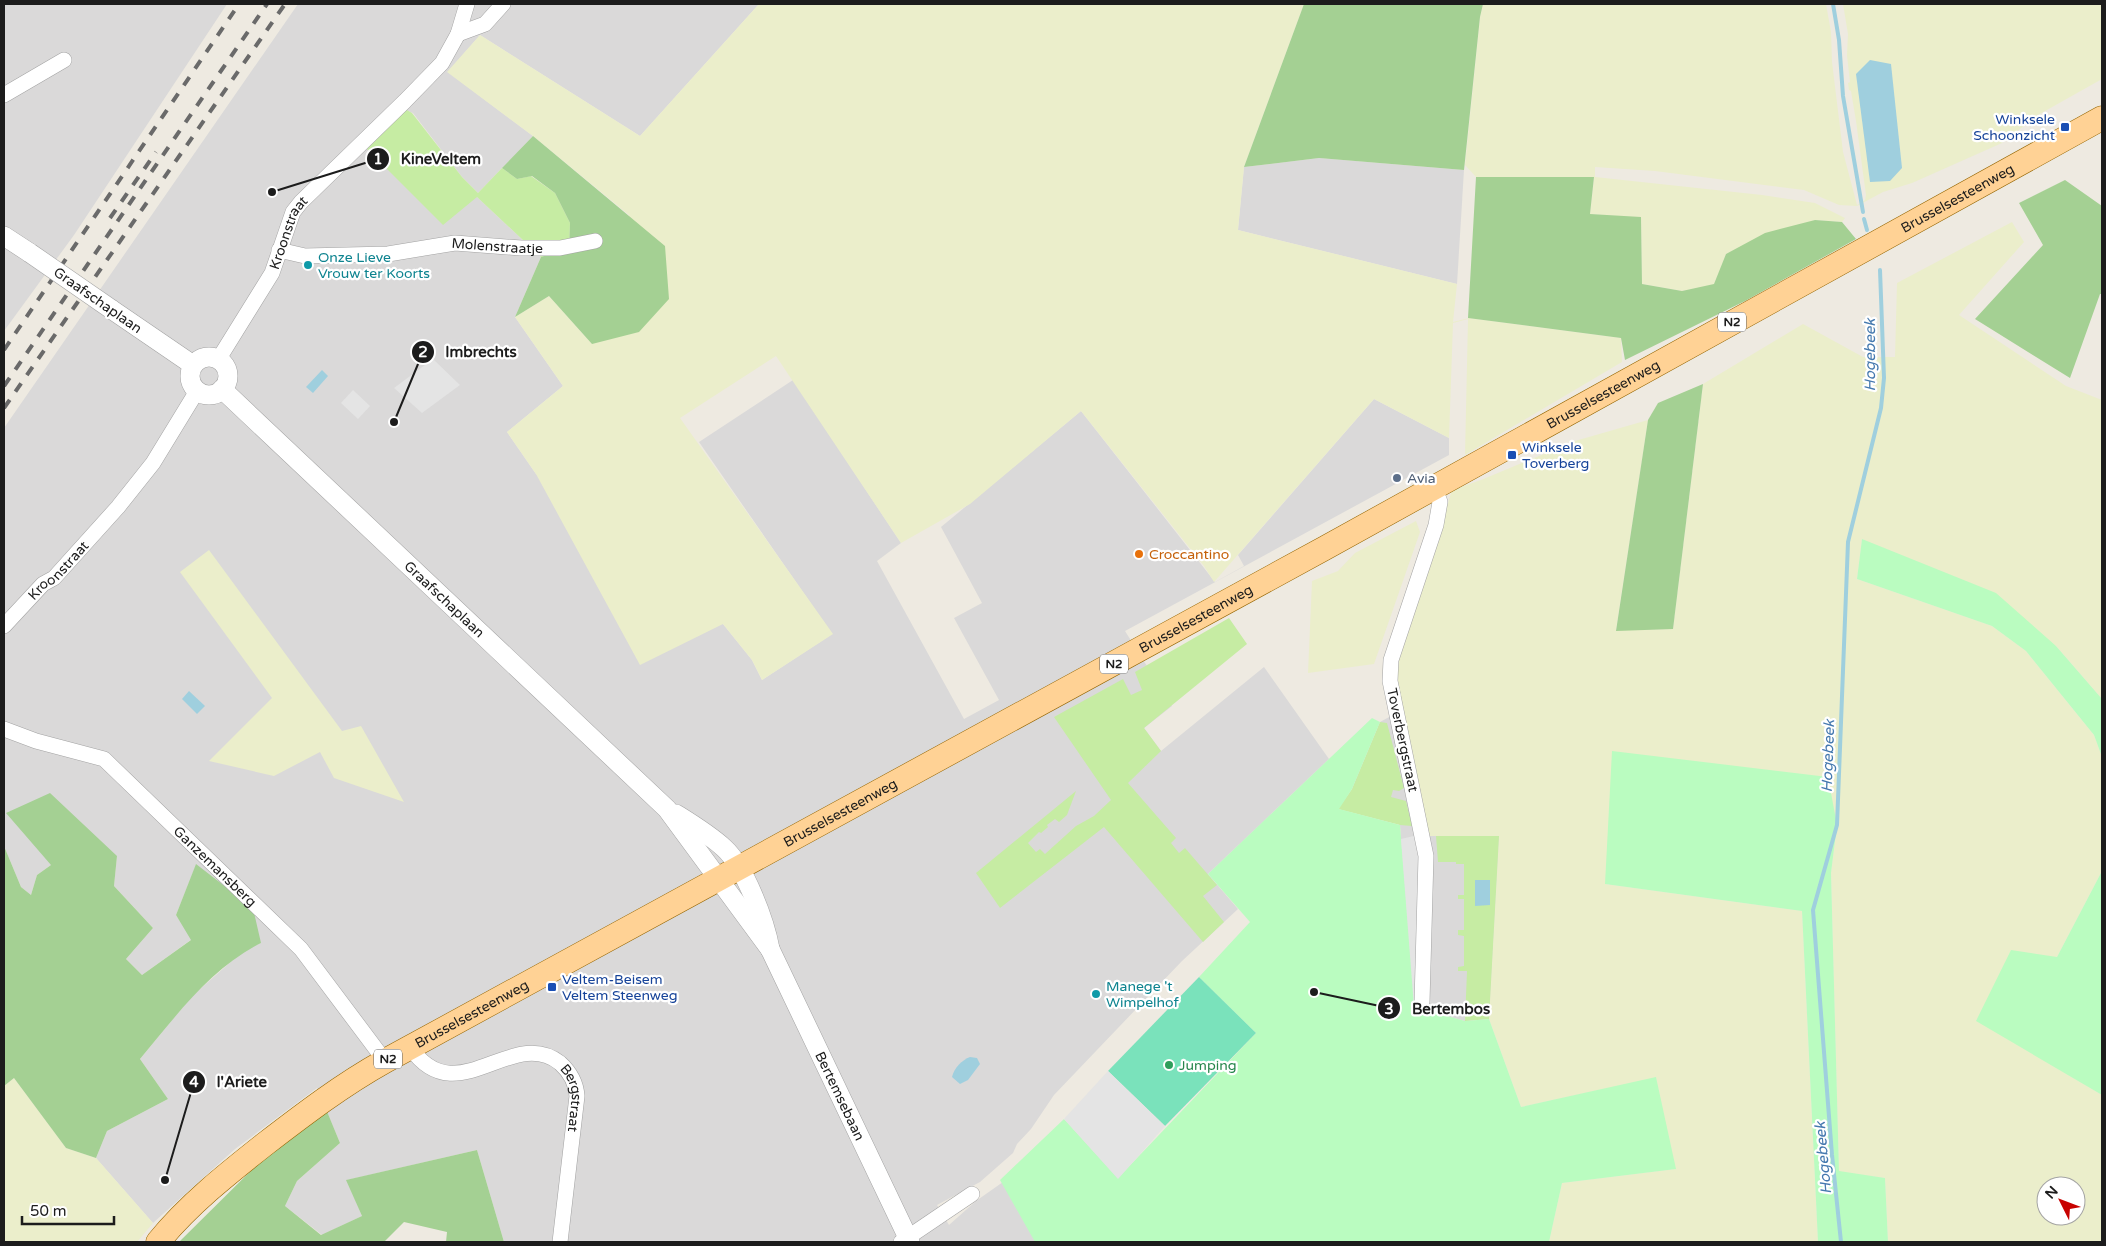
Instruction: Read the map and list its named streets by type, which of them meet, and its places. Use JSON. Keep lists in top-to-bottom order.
{
  "streets": {
    "main road": ["Brusselsesteenweg", "N2"],
    "street": [
      "Kroonstraat",
      "Molenstraatje",
      "Graafschaplaan",
      "Toverbergstraat",
      "Ganzemansberg",
      "Bertemsebaan",
      "Bergstraat"
    ]
  },
  "crossings": [
    ["Brusselsesteenweg", "Graafschaplaan"],
    ["Brusselsesteenweg", "Toverbergstraat"],
    ["Brusselsesteenweg", "Ganzemansberg"],
    ["Brusselsesteenweg", "Bertemsebaan"],
    ["Brusselsesteenweg", "Bergstraat"],
    ["Kroonstraat", "Molenstraatje"],
    ["Kroonstraat", "Graafschaplaan"],
    ["Graafschaplaan", "Bertemsebaan"]
  ],
  "water": ["Hogebeek"],
  "places": {
    "transit": ["Winksele Schoonzicht", "Winksele Toverberg", "Veltem-Beisem Veltem Steenweg"],
    "other": [
      "KineVeltem",
      "Onze Lieve Vrouw ter Koorts",
      "Imbrechts",
      "Avia",
      "Croccantino",
      "Bertembos",
      "Manege 't Wimpelhof",
      "Jumping",
      "l'Ariete"
    ]
  },
  "scale_bar": "50 m",
  "north": "top left"
}
